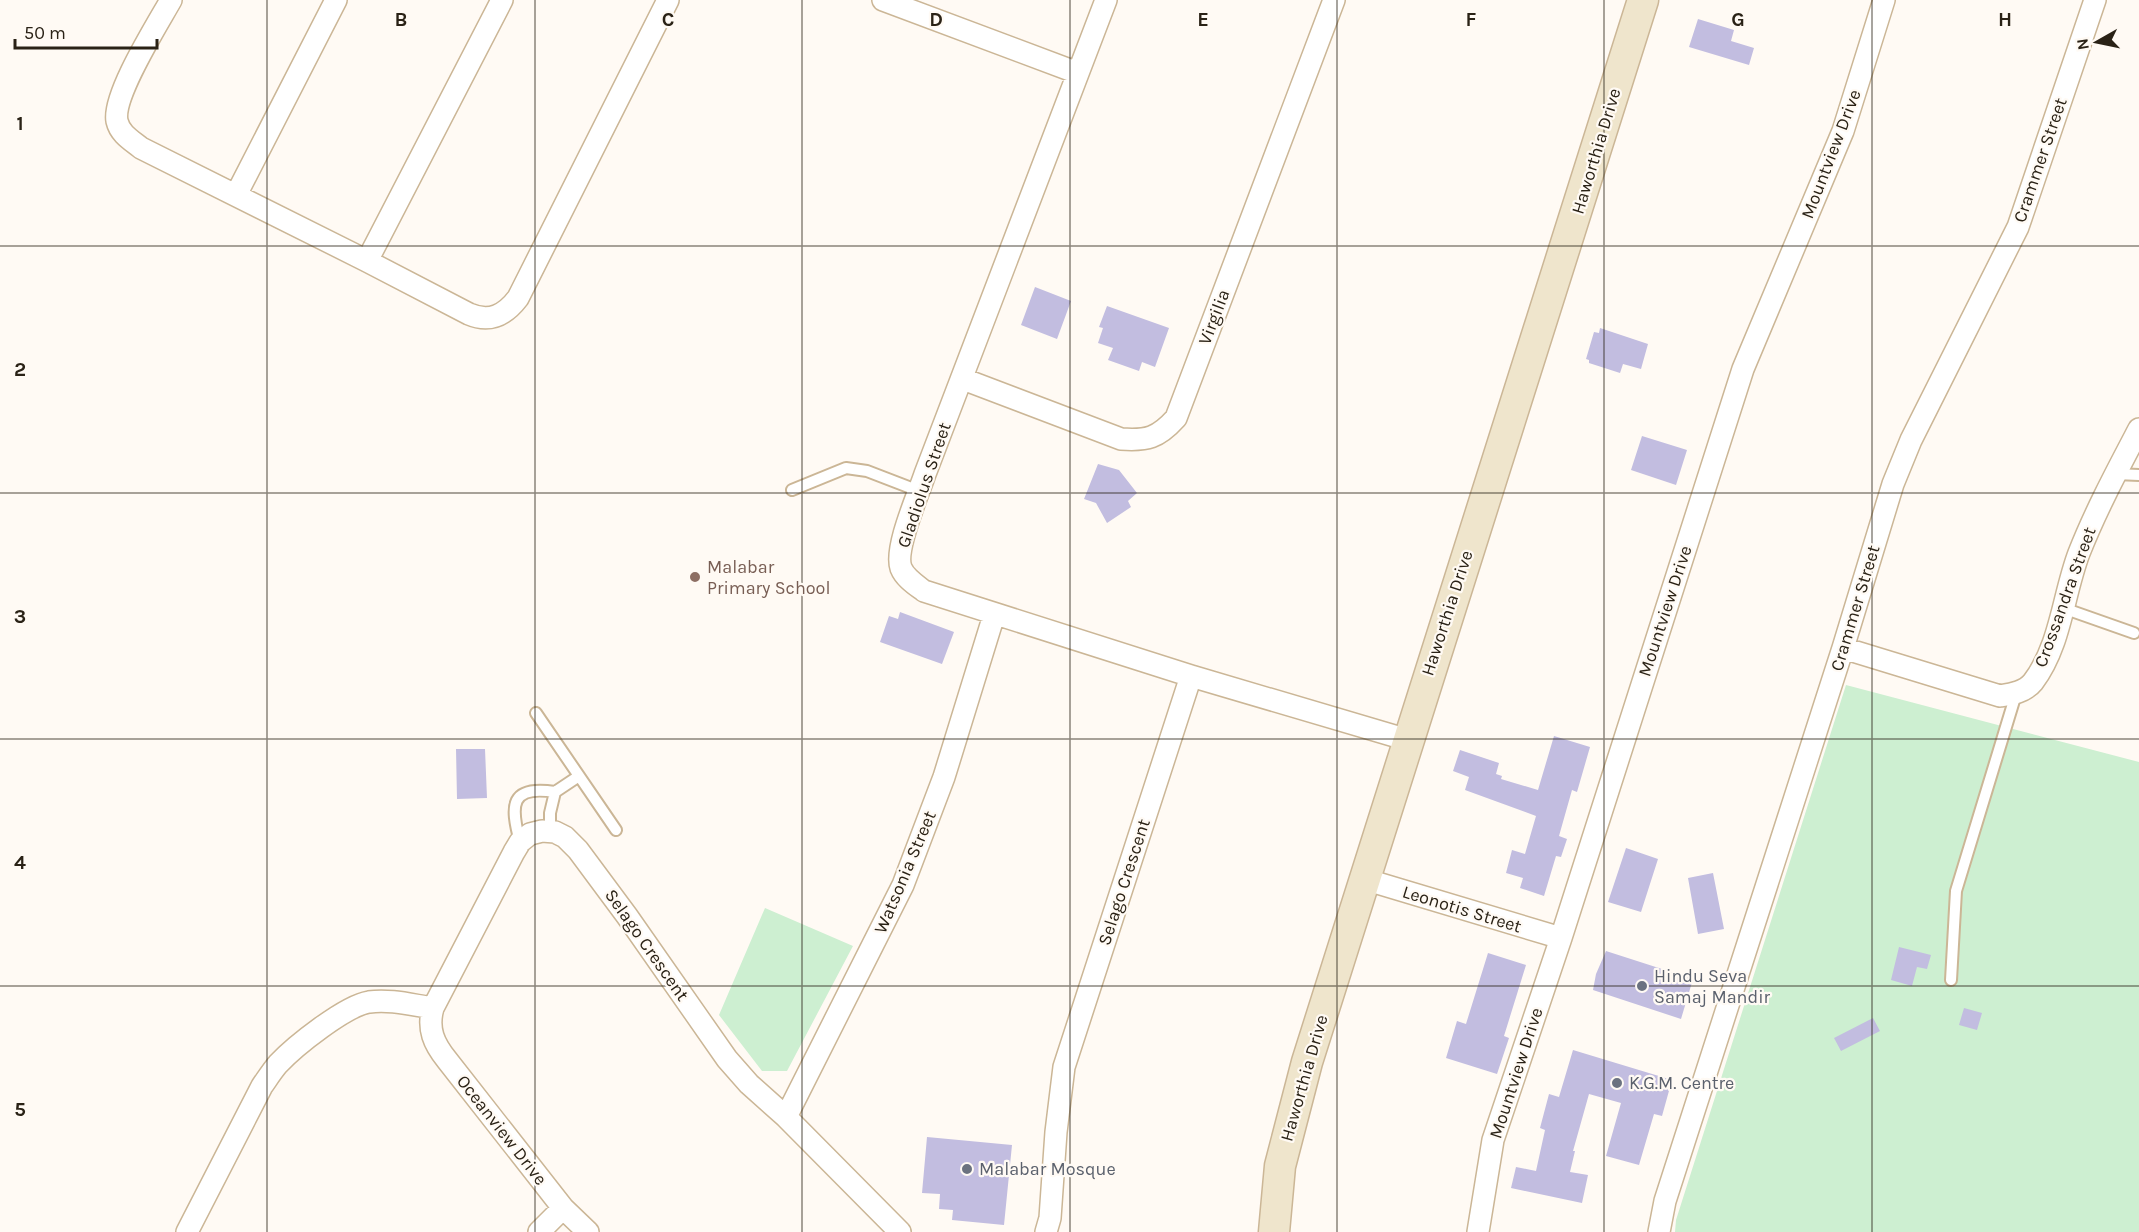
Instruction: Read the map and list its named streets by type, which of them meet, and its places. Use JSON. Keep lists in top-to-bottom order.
{
  "streets": {
    "street": [
      "Haworthia Drive",
      "Mountview Drive",
      "Crammer Street",
      "Virgilia",
      "Gladiolus Street",
      "Crossandra Street",
      "Watsonia Street",
      "Selago Crescent",
      "Leonotis Street",
      "Oceanview Drive"
    ]
  },
  "crossings": [
    ["Haworthia Drive", "Gladiolus Street"],
    ["Haworthia Drive", "Leonotis Street"],
    ["Mountview Drive", "Leonotis Street"],
    ["Virgilia", "Gladiolus Street"],
    ["Gladiolus Street", "Watsonia Street"],
    ["Gladiolus Street", "Selago Crescent"],
    ["Watsonia Street", "Selago Crescent"]
  ],
  "places": [
    "Malabar Primary School",
    "Hindu Seva Samaj Mandir",
    "K.G.M. Centre",
    "Malabar Mosque"
  ],
  "scale_bar": "50 m",
  "north": "left",
  "grid": {
    "columns": [
      "B",
      "C",
      "D",
      "E",
      "F",
      "G",
      "H"
    ],
    "rows": [
      "1",
      "2",
      "3",
      "4",
      "5"
    ]
  }
}
